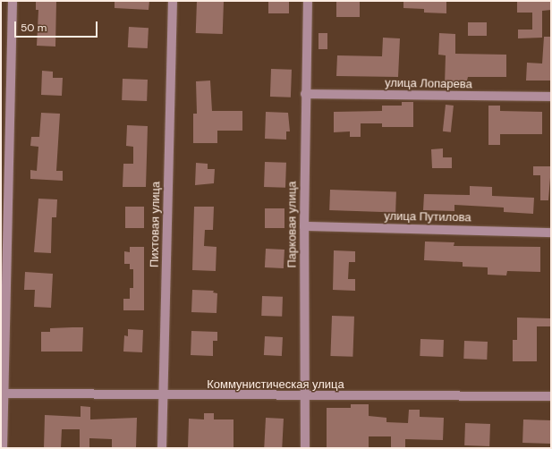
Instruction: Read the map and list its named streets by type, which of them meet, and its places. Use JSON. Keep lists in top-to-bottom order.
{
  "streets": {
    "street": [
      "улица Лопарева",
      "улица Путилова",
      "Пихтовая улица",
      "Парковая улица",
      "Коммунистическая улица"
    ]
  },
  "crossings": [
    ["улица Лопарева", "Парковая улица"],
    ["улица Путилова", "Парковая улица"],
    ["Пихтовая улица", "Коммунистическая улица"],
    ["Парковая улица", "Коммунистическая улица"]
  ],
  "scale_bar": "50 m"
}
